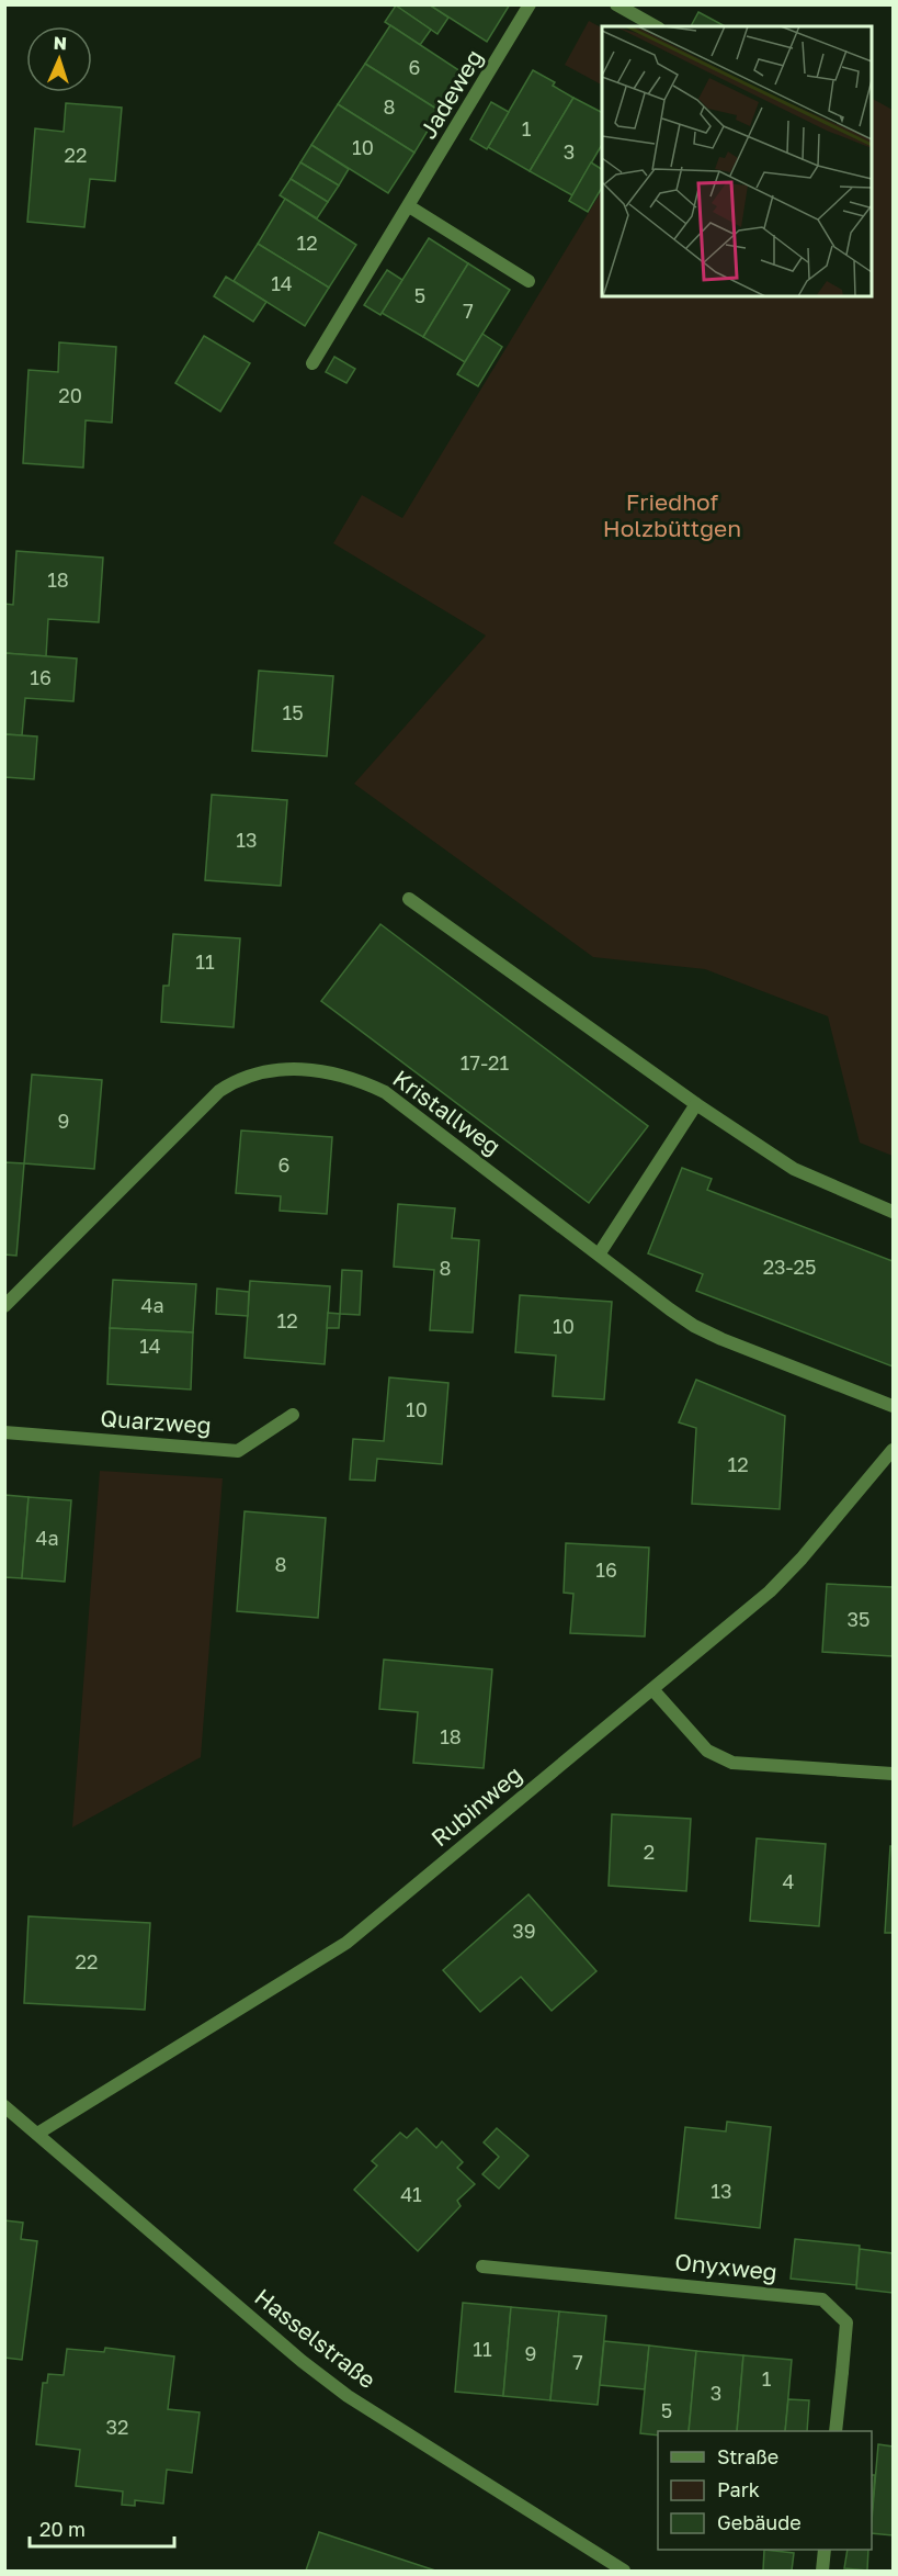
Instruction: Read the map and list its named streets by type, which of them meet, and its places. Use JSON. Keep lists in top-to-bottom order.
{
  "streets": {
    "street": [
      "Jadeweg",
      "Kristallweg",
      "Quarzweg",
      "Rubinweg",
      "Onyxweg",
      "Hasselstraße"
    ]
  },
  "crossings": [
    ["Rubinweg", "Hasselstraße"]
  ],
  "parks": ["Friedhof Holzbüttgen"],
  "house_numbers": [
    "6",
    "8",
    "1",
    "10",
    "3",
    "22",
    "12",
    "14",
    "5",
    "7",
    "20",
    "18",
    "16",
    "15",
    "13",
    "11",
    "17-21",
    "9",
    "6",
    "23-25",
    "8",
    "4a",
    "12",
    "10",
    "14",
    "10",
    "12",
    "4a",
    "8",
    "16",
    "35",
    "18",
    "2",
    "4",
    "39",
    "22",
    "13",
    "41",
    "11",
    "9",
    "7",
    "1",
    "3",
    "5",
    "32"
  ],
  "legend": ["Straße", "Park", "Gebäude"],
  "scale_bar": "20 m",
  "north": "top"
}
